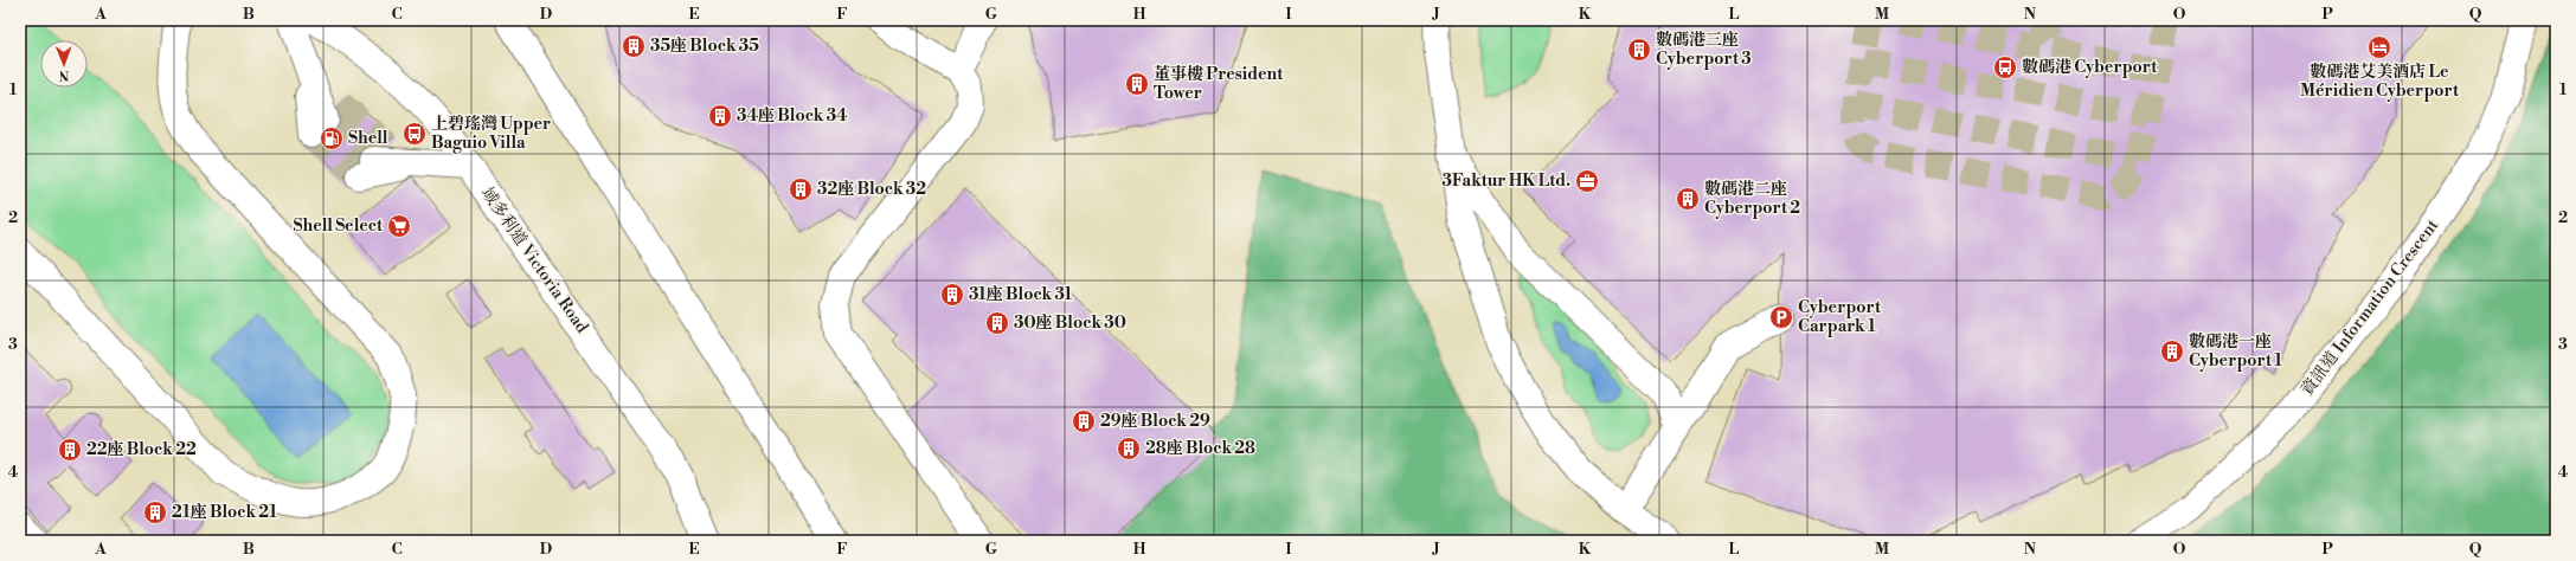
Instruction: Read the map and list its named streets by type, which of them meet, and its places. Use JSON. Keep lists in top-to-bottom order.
{
  "streets": {
    "street": ["域多利道 Victoria Road", "資訊道 Information Crescent"]
  },
  "places": {
    "building": [
      "35座 Block 35",
      "數碼港三座 Cyberport 3",
      "董事樓 President Tower",
      "34座 Block 34",
      "32座 Block 32",
      "數碼港二座 Cyberport 2",
      "31座 Block 31",
      "30座 Block 30",
      "數碼港一座 Cyberport 1",
      "29座 Block 29",
      "28座 Block 28",
      "22座 Block 22",
      "21座 Block 21"
    ],
    "hotel": ["數碼港艾美酒店 Le Méridien Cyberport"],
    "bus stop": ["數碼港 Cyberport", "上碧瑤灣 Upper Baguio Villa"],
    "fuel station": ["Shell"],
    "office": ["3Faktur HK Ltd."],
    "supermarket": ["Shell Select"],
    "parking": ["Cyberport Carpark 1"]
  },
  "north": "bottom",
  "grid": {
    "columns": [
      "A",
      "B",
      "C",
      "D",
      "E",
      "F",
      "G",
      "H",
      "I",
      "J",
      "K",
      "L",
      "M",
      "N",
      "O",
      "P",
      "Q"
    ],
    "rows": [
      "1",
      "2",
      "3",
      "4"
    ]
  }
}
